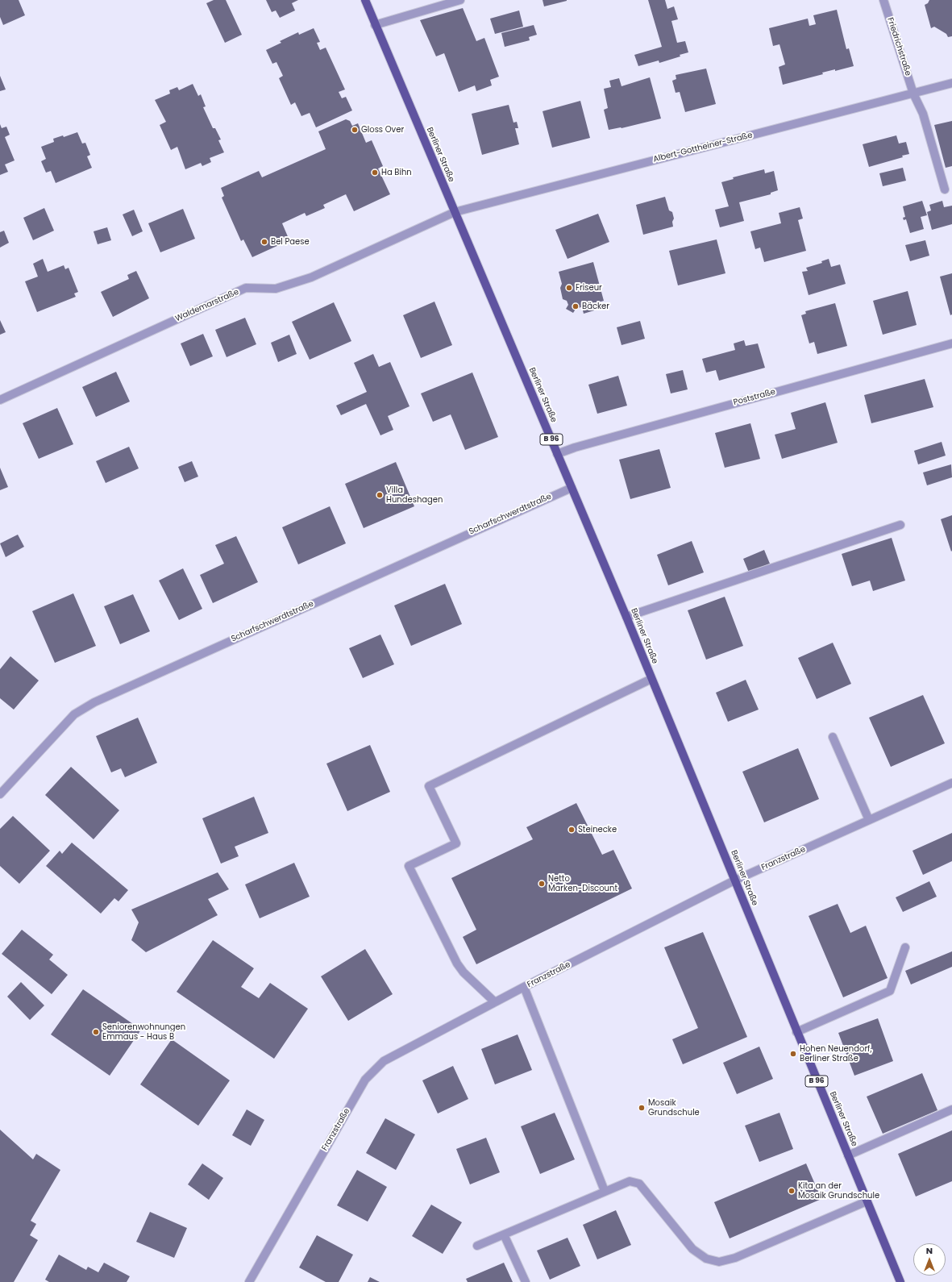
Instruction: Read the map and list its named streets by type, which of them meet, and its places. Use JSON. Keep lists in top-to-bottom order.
{
  "streets": {
    "main road": ["Berliner Straße", "B 96"],
    "street": [
      "Friedrichstraße",
      "Albert-Gottheiner-Straße",
      "Waldemarstraße",
      "Poststraße",
      "Scharfschwerdtstraße",
      "Franzstraße"
    ]
  },
  "crossings": [
    ["Friedrichstraße", "Albert-Gottheiner-Straße"],
    ["Albert-Gottheiner-Straße", "Berliner Straße"],
    ["Albert-Gottheiner-Straße", "Waldemarstraße"],
    ["Berliner Straße", "Waldemarstraße"],
    ["Berliner Straße", "Poststraße"],
    ["Berliner Straße", "Scharfschwerdtstraße"],
    ["Berliner Straße", "Franzstraße"]
  ],
  "places": [
    "Gloss Over",
    "Ha Bihn",
    "Bel Paese",
    "Friseur",
    "Bäcker",
    "Villa Hundeshagen",
    "Steinecke",
    "Netto Marken-Discount",
    "Seniorenwohnungen Emmaus - Haus B",
    "Hohen Neuendorf, Berliner Straße",
    "Mosaik Grundschule",
    "Kita an der Mosaik Grundschule"
  ],
  "north": "top"
}
